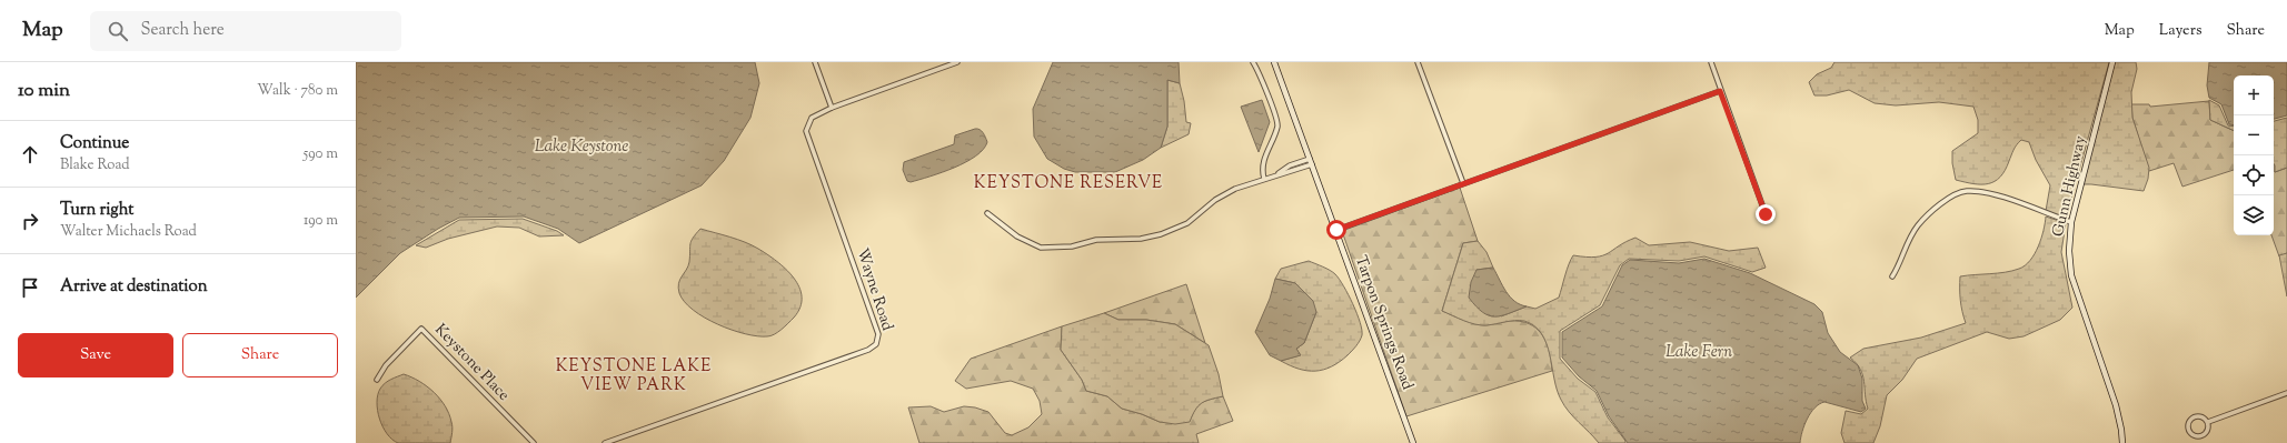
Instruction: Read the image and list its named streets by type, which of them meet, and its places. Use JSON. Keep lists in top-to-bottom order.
{
  "streets": {
    "main road": ["Gunn Highway", "Tarpon Springs Road"],
    "street": ["Wayne Road", "Keystone Place"]
  },
  "districts": ["KEYSTONE RESERVE", "KEYSTONE LAKE VIEW PARK"],
  "water": ["Lake Keystone", "Lake Fern"],
  "page": {
    "header": "Map",
    "search": "Search here",
    "nav": ["Map", "Layers", "Share"],
    "heading": ["10 min", "Walk · 780 m"],
    "map_buttons": ["+", "−"],
    "list": [
      ["Continue", "Blake Road", "590 m"],
      ["Turn right", "Walter Michaels Road", "190 m"],
      "Arrive at destination"
    ],
    "buttons": ["Save", "Share"]
  }
}
